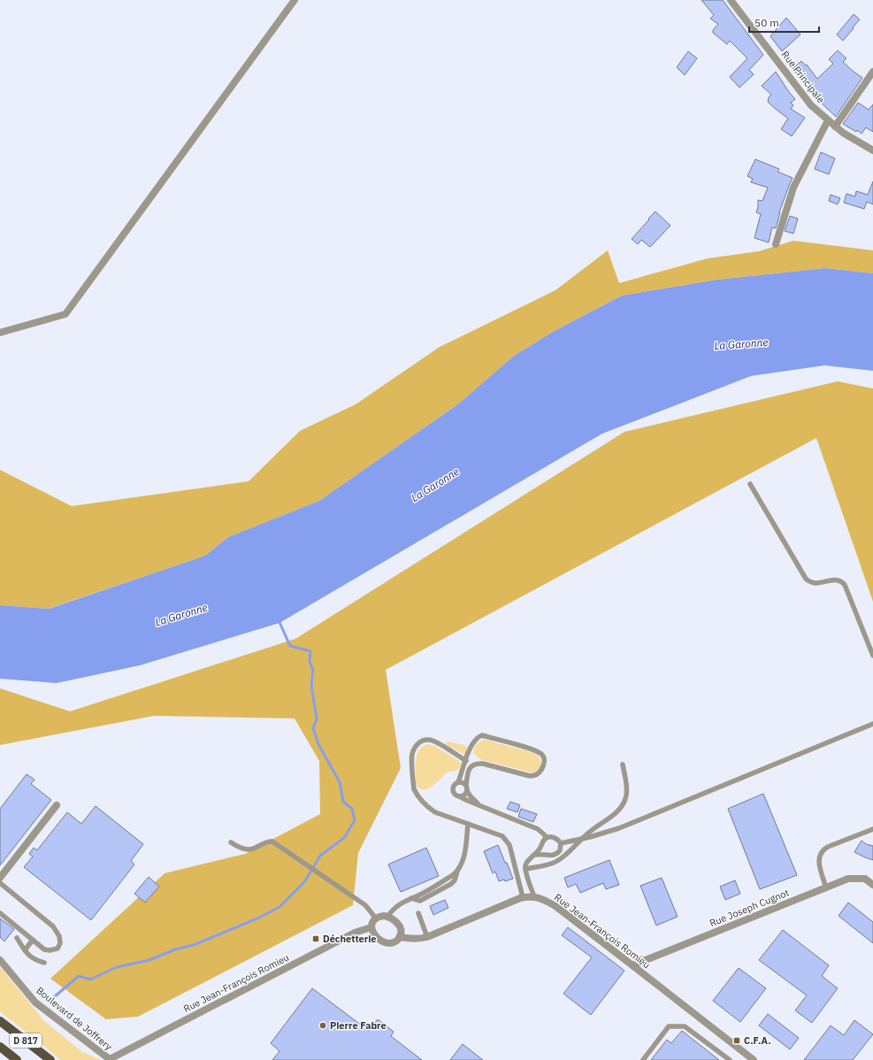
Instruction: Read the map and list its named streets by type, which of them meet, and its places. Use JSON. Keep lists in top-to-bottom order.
{
  "streets": {
    "main road": ["D 817"],
    "street": [
      "Rue Principale",
      "Rue Joseph Cugnot",
      "Rue Jean-François Romieu",
      "Boulevard de Joffrery"
    ]
  },
  "crossings": [
    ["Rue Joseph Cugnot", "Rue Jean-François Romieu"],
    ["Rue Jean-François Romieu", "Boulevard de Joffrery"]
  ],
  "water": ["La Garonne"],
  "places": {
    "transit": ["Déchetterie", "C.F.A."],
    "other": ["Pierre Fabre"]
  },
  "scale_bar": "50 m"
}
